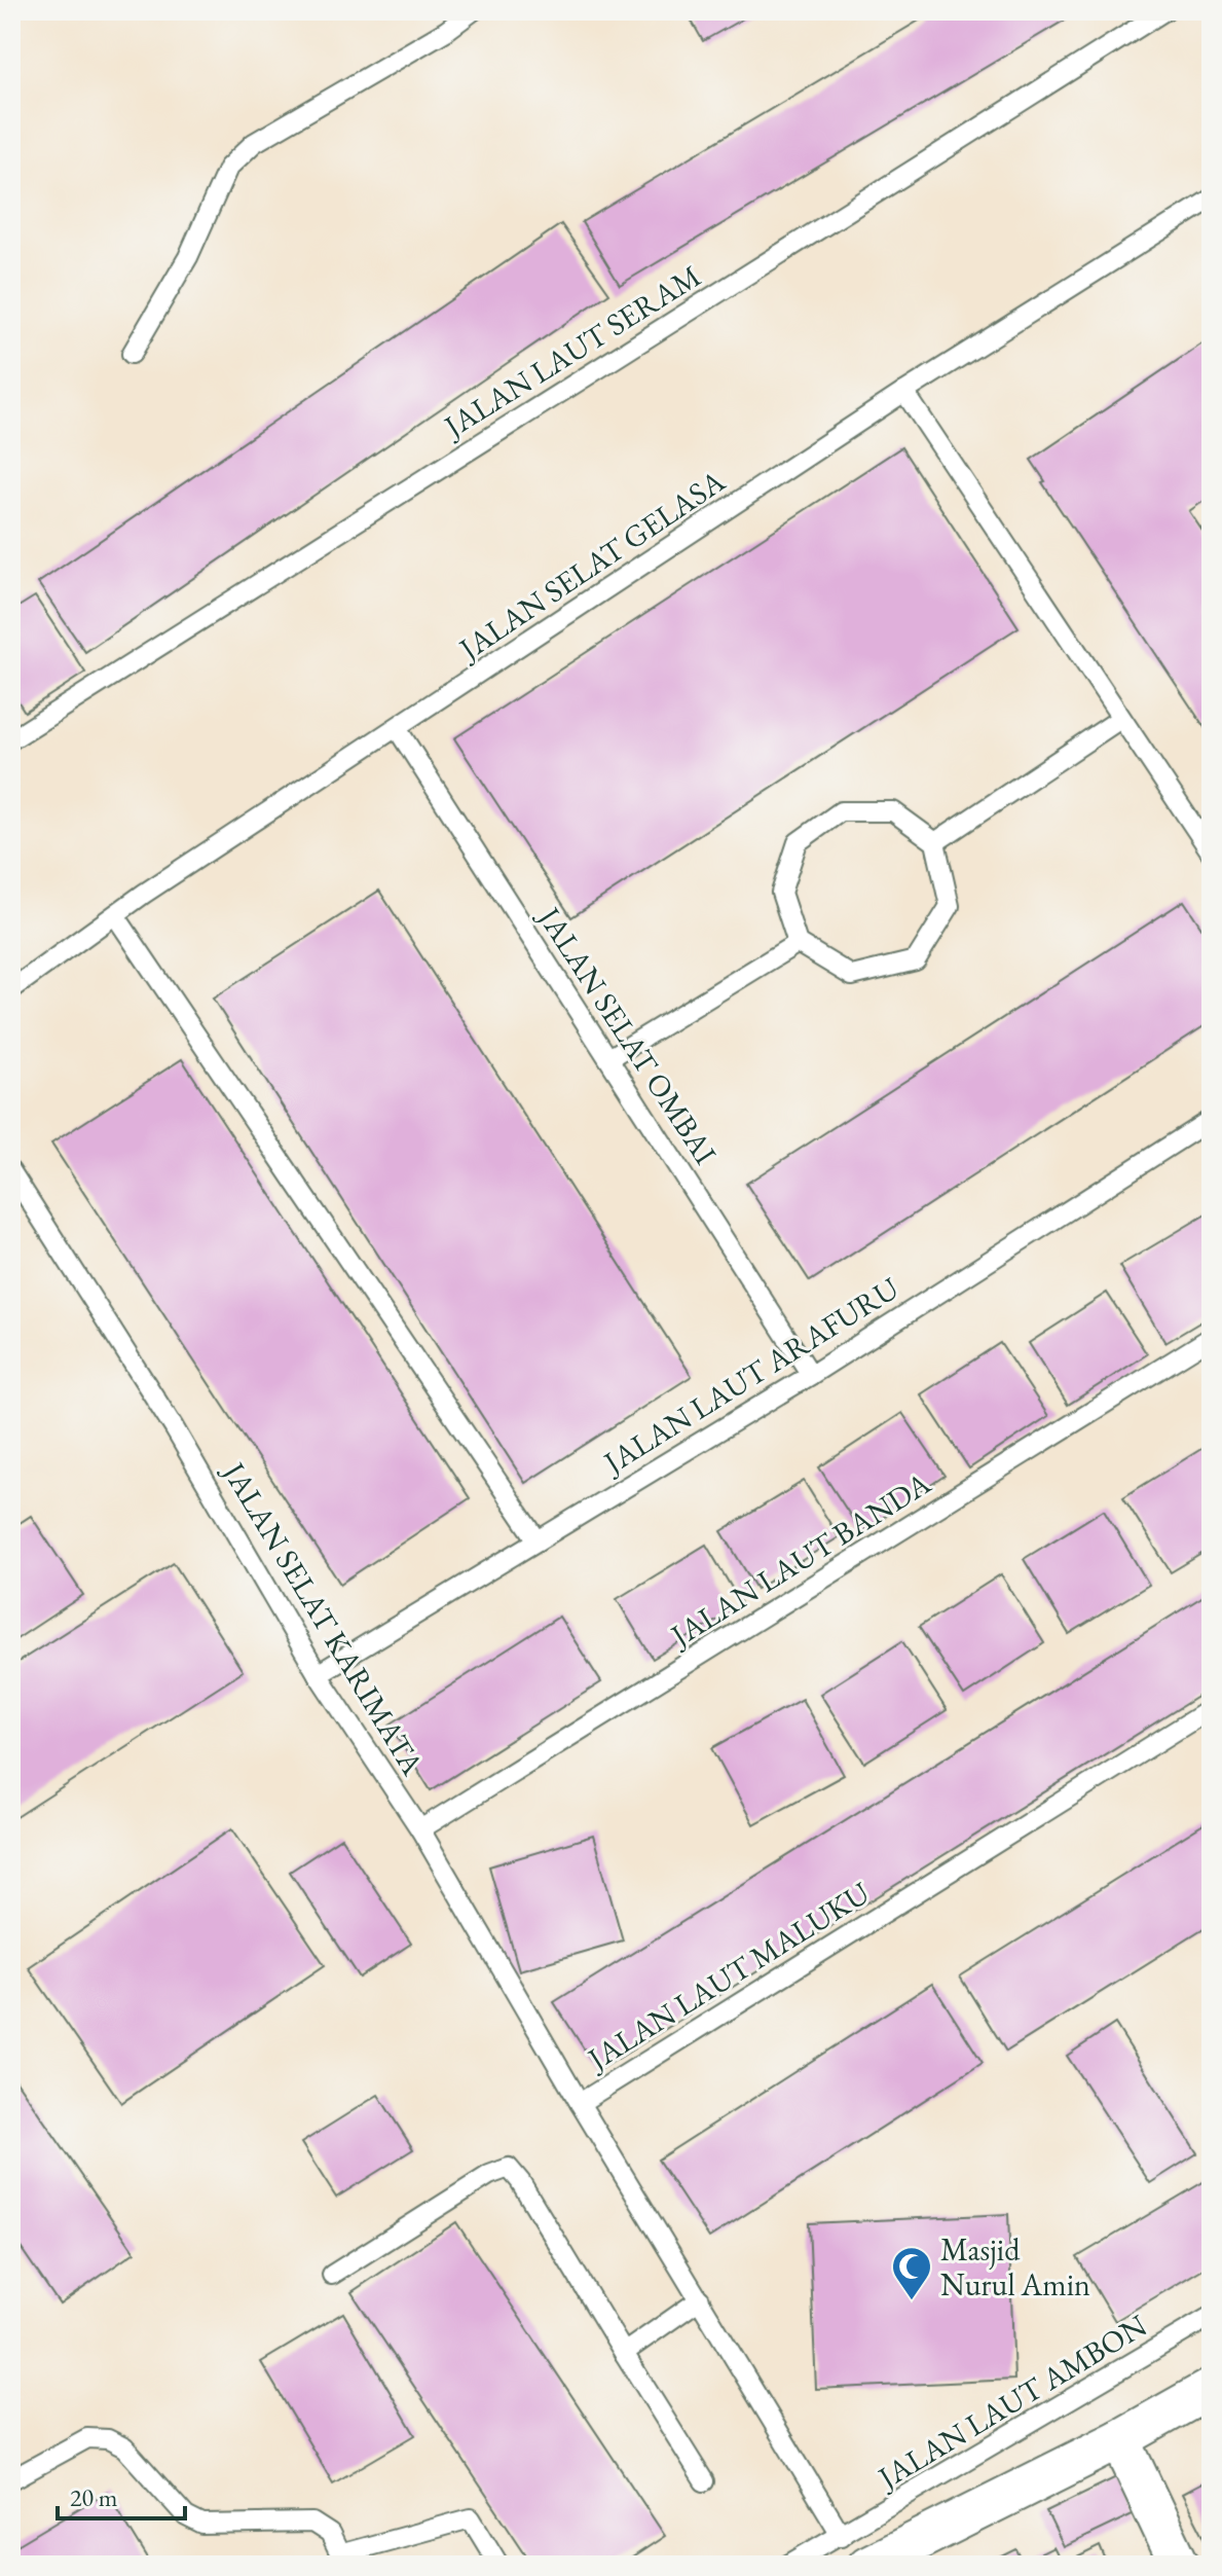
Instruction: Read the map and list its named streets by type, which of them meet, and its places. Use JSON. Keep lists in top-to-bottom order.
{
  "streets": {
    "lane": [
      "JALAN LAUT SERAM",
      "JALAN SELAT GELASA",
      "JALAN SELAT OMBAI",
      "JALAN LAUT ARAFURU",
      "JALAN LAUT BANDA",
      "JALAN SELAT KARIMATA",
      "JALAN LAUT MALUKU",
      "JALAN LAUT AMBON"
    ]
  },
  "crossings": [
    ["JALAN SELAT GELASA", "JALAN SELAT OMBAI"],
    ["JALAN SELAT OMBAI", "JALAN LAUT ARAFURU"],
    ["JALAN LAUT ARAFURU", "JALAN SELAT KARIMATA"],
    ["JALAN LAUT BANDA", "JALAN SELAT KARIMATA"],
    ["JALAN SELAT KARIMATA", "JALAN LAUT MALUKU"],
    ["JALAN LAUT MALUKU", "JALAN LAUT AMBON"]
  ],
  "places": {
    "mosque": ["Masjid Nurul Amin"]
  },
  "scale_bar": "20 m"
}
